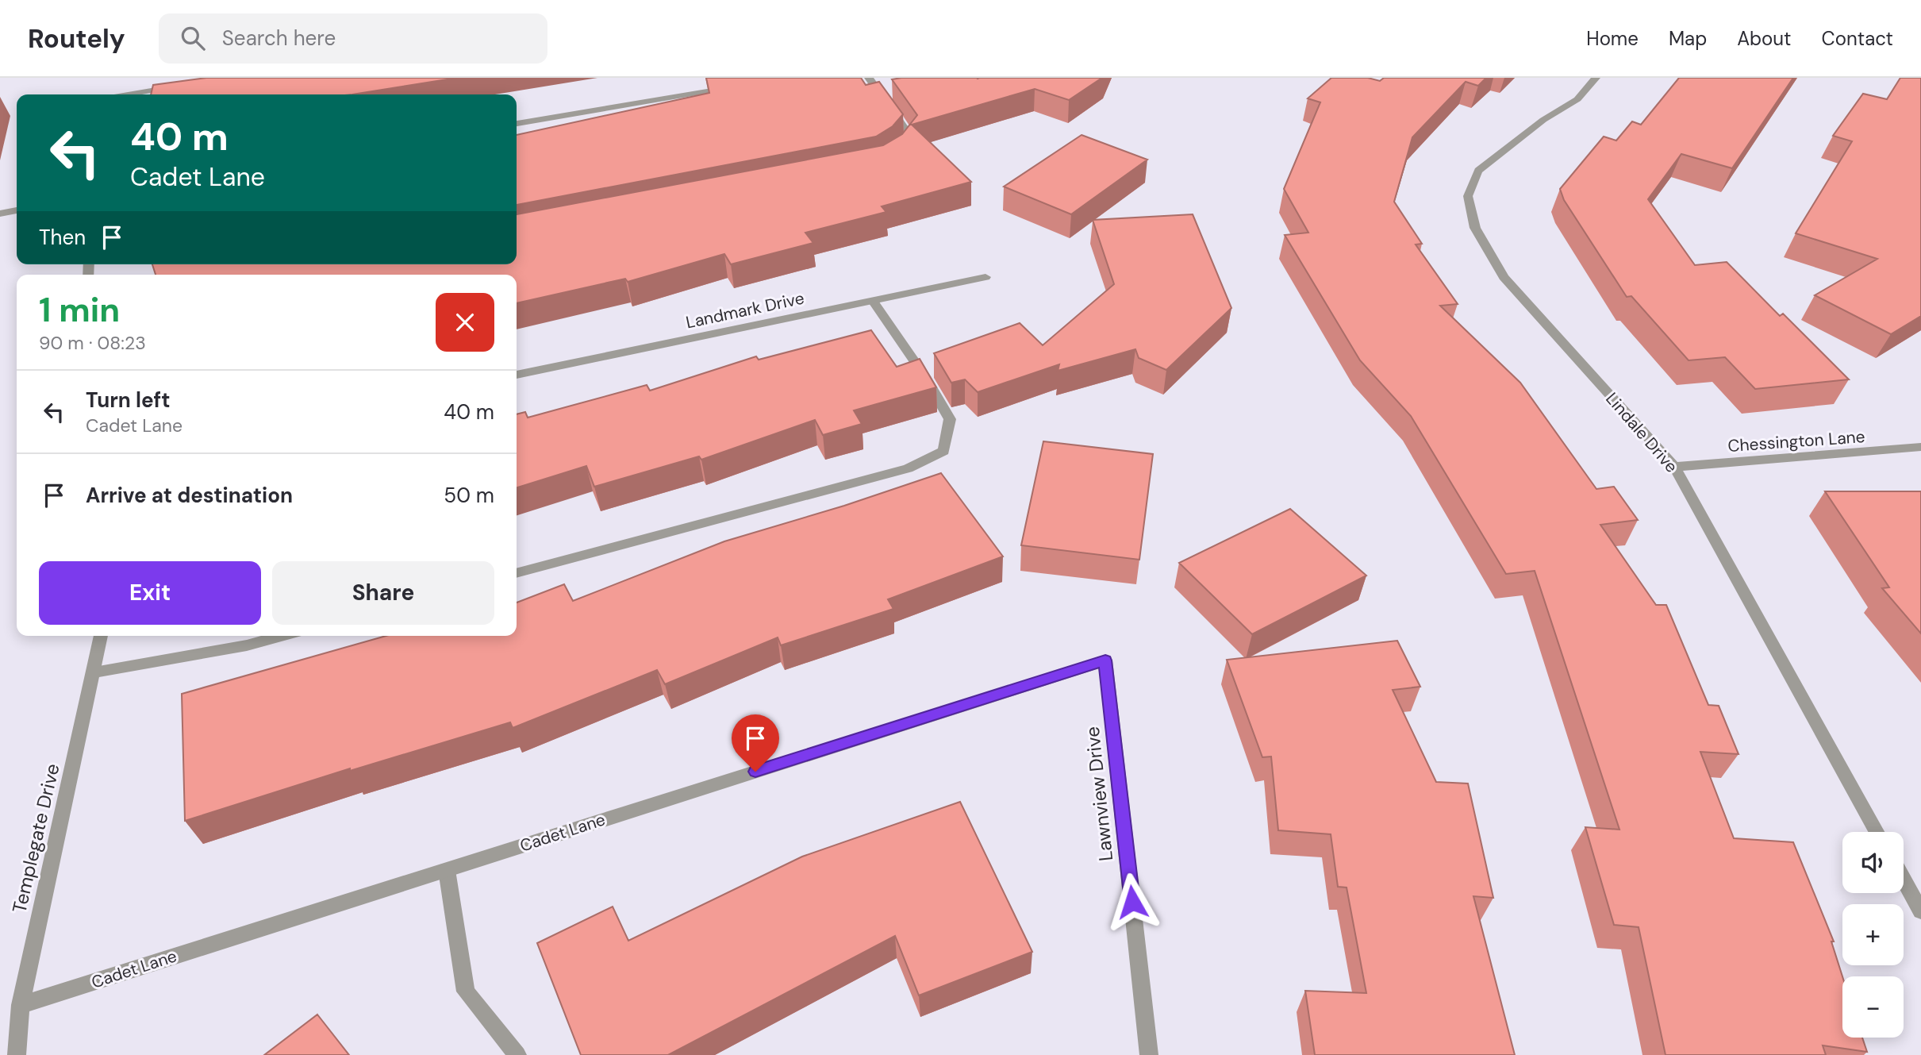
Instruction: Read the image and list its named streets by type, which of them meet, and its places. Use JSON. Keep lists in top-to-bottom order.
{
  "streets": {
    "street": [
      "Landmark Drive",
      "Lindale Drive",
      "Chessington Lane",
      "Lawnview Drive",
      "Cadet Lane",
      "Templegate Drive"
    ]
  },
  "crossings": [
    ["Lindale Drive", "Chessington Lane"],
    ["Lawnview Drive", "Cadet Lane"],
    ["Cadet Lane", "Templegate Drive"]
  ],
  "page": {
    "header": "Routely",
    "search": "Search here",
    "nav": [
      "Home",
      "Map",
      "About",
      "Contact"
    ],
    "turn": ["40 m", "Cadet Lane"],
    "then": "Then",
    "heading": ["1 min", "90 m · 08:23"],
    "list": [
      {
        "name": "Turn left",
        "note": "Cadet Lane",
        "value": "40 m"
      },
      {
        "name": "Arrive at destination",
        "value": "50 m"
      }
    ],
    "buttons": ["Exit", "Share"],
    "map_buttons": ["+", "−"]
  }
}
